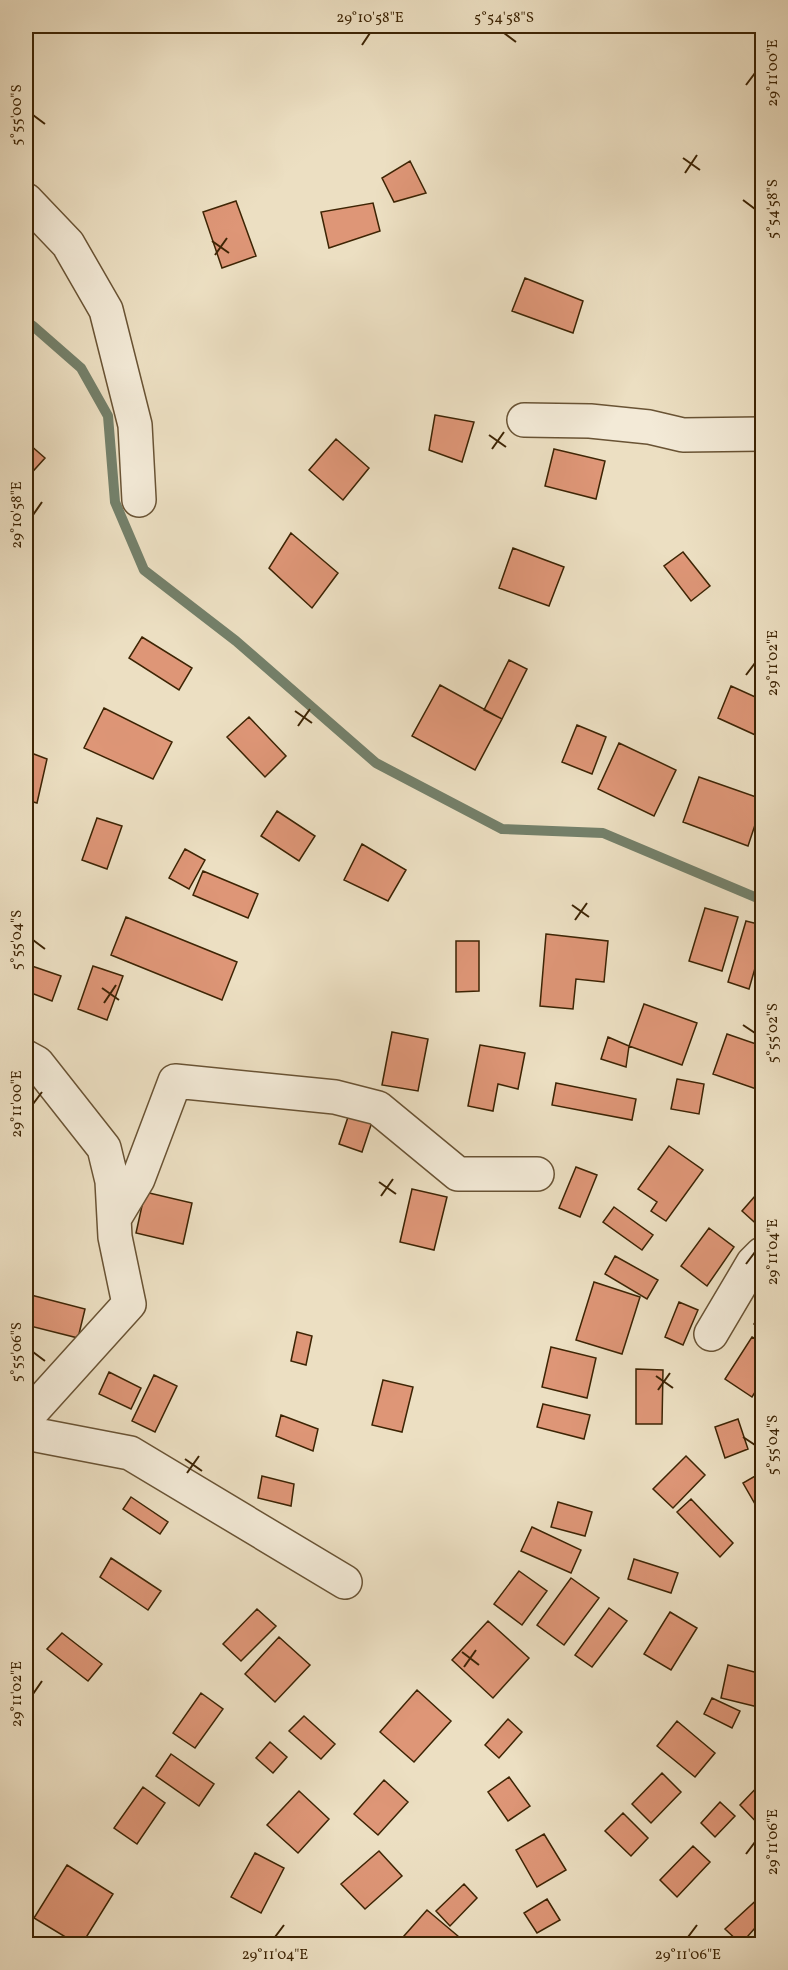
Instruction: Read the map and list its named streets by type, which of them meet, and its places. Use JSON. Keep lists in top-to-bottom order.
{
  "coordinates": [
    "29°10'58\"E",
    "5°54'58\"S",
    "29°11'00\"E",
    "5°55'00\"S",
    "29°11'02\"E",
    "5°55'04\"S",
    "5°55'02\"S",
    "29°11'04\"E",
    "5°55'06\"S",
    "29°11'06\"E"
  ]
}
